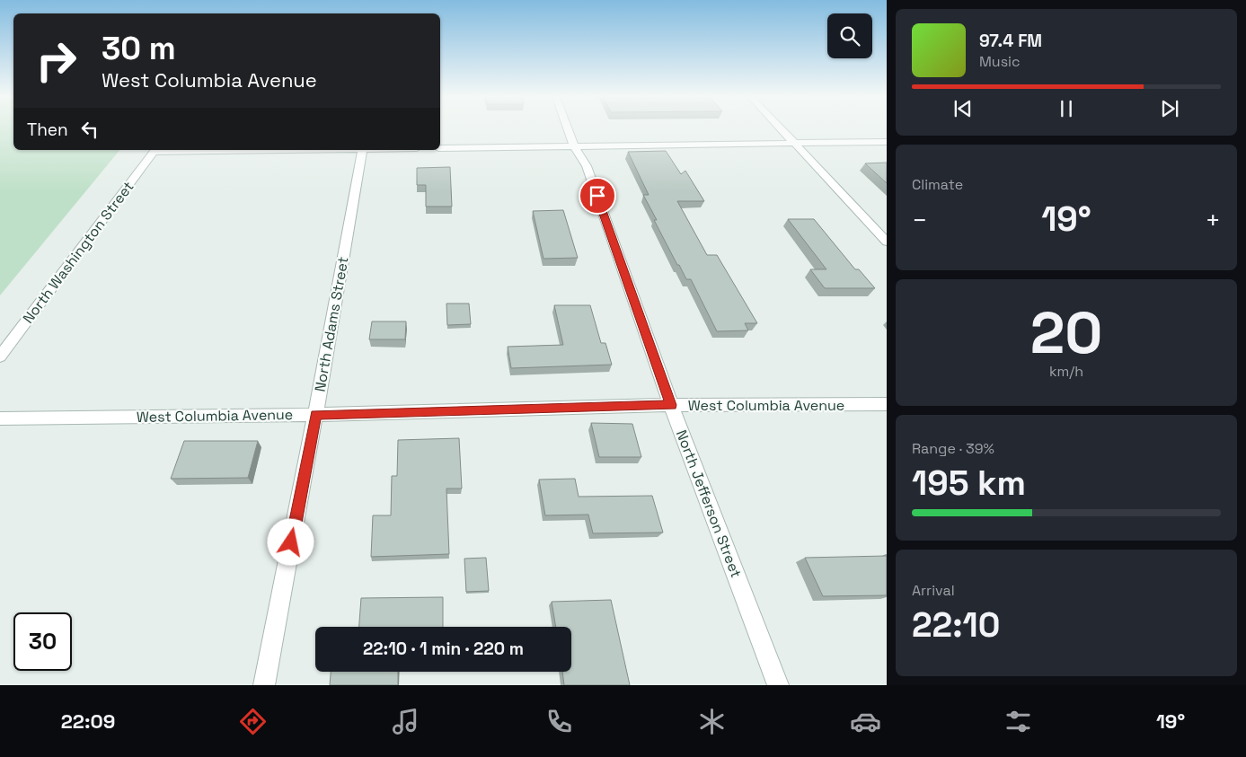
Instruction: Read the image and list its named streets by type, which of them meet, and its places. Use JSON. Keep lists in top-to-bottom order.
{
  "streets": {
    "street": [
      "North Washington Street",
      "North Adams Street",
      "West Columbia Avenue",
      "North Jefferson Street"
    ]
  },
  "crossings": [
    ["North Adams Street", "West Columbia Avenue"],
    ["West Columbia Avenue", "North Jefferson Street"]
  ],
  "page": {
    "turn": ["30 m", "West Columbia Avenue"],
    "song": ["97.4 FM", "Music"],
    "then": "Then",
    "tile": [
      "Climate",
      ["20", "km/h"],
      ["Range · 39%", "195 km"],
      ["Arrival", "22:10"]
    ],
    "heat": ["−", "19°", "+"],
    "limit": "30",
    "trip": "22:10 · 1 min · 220 m",
    "tabs": ["22:09", "19°"]
  }
}
